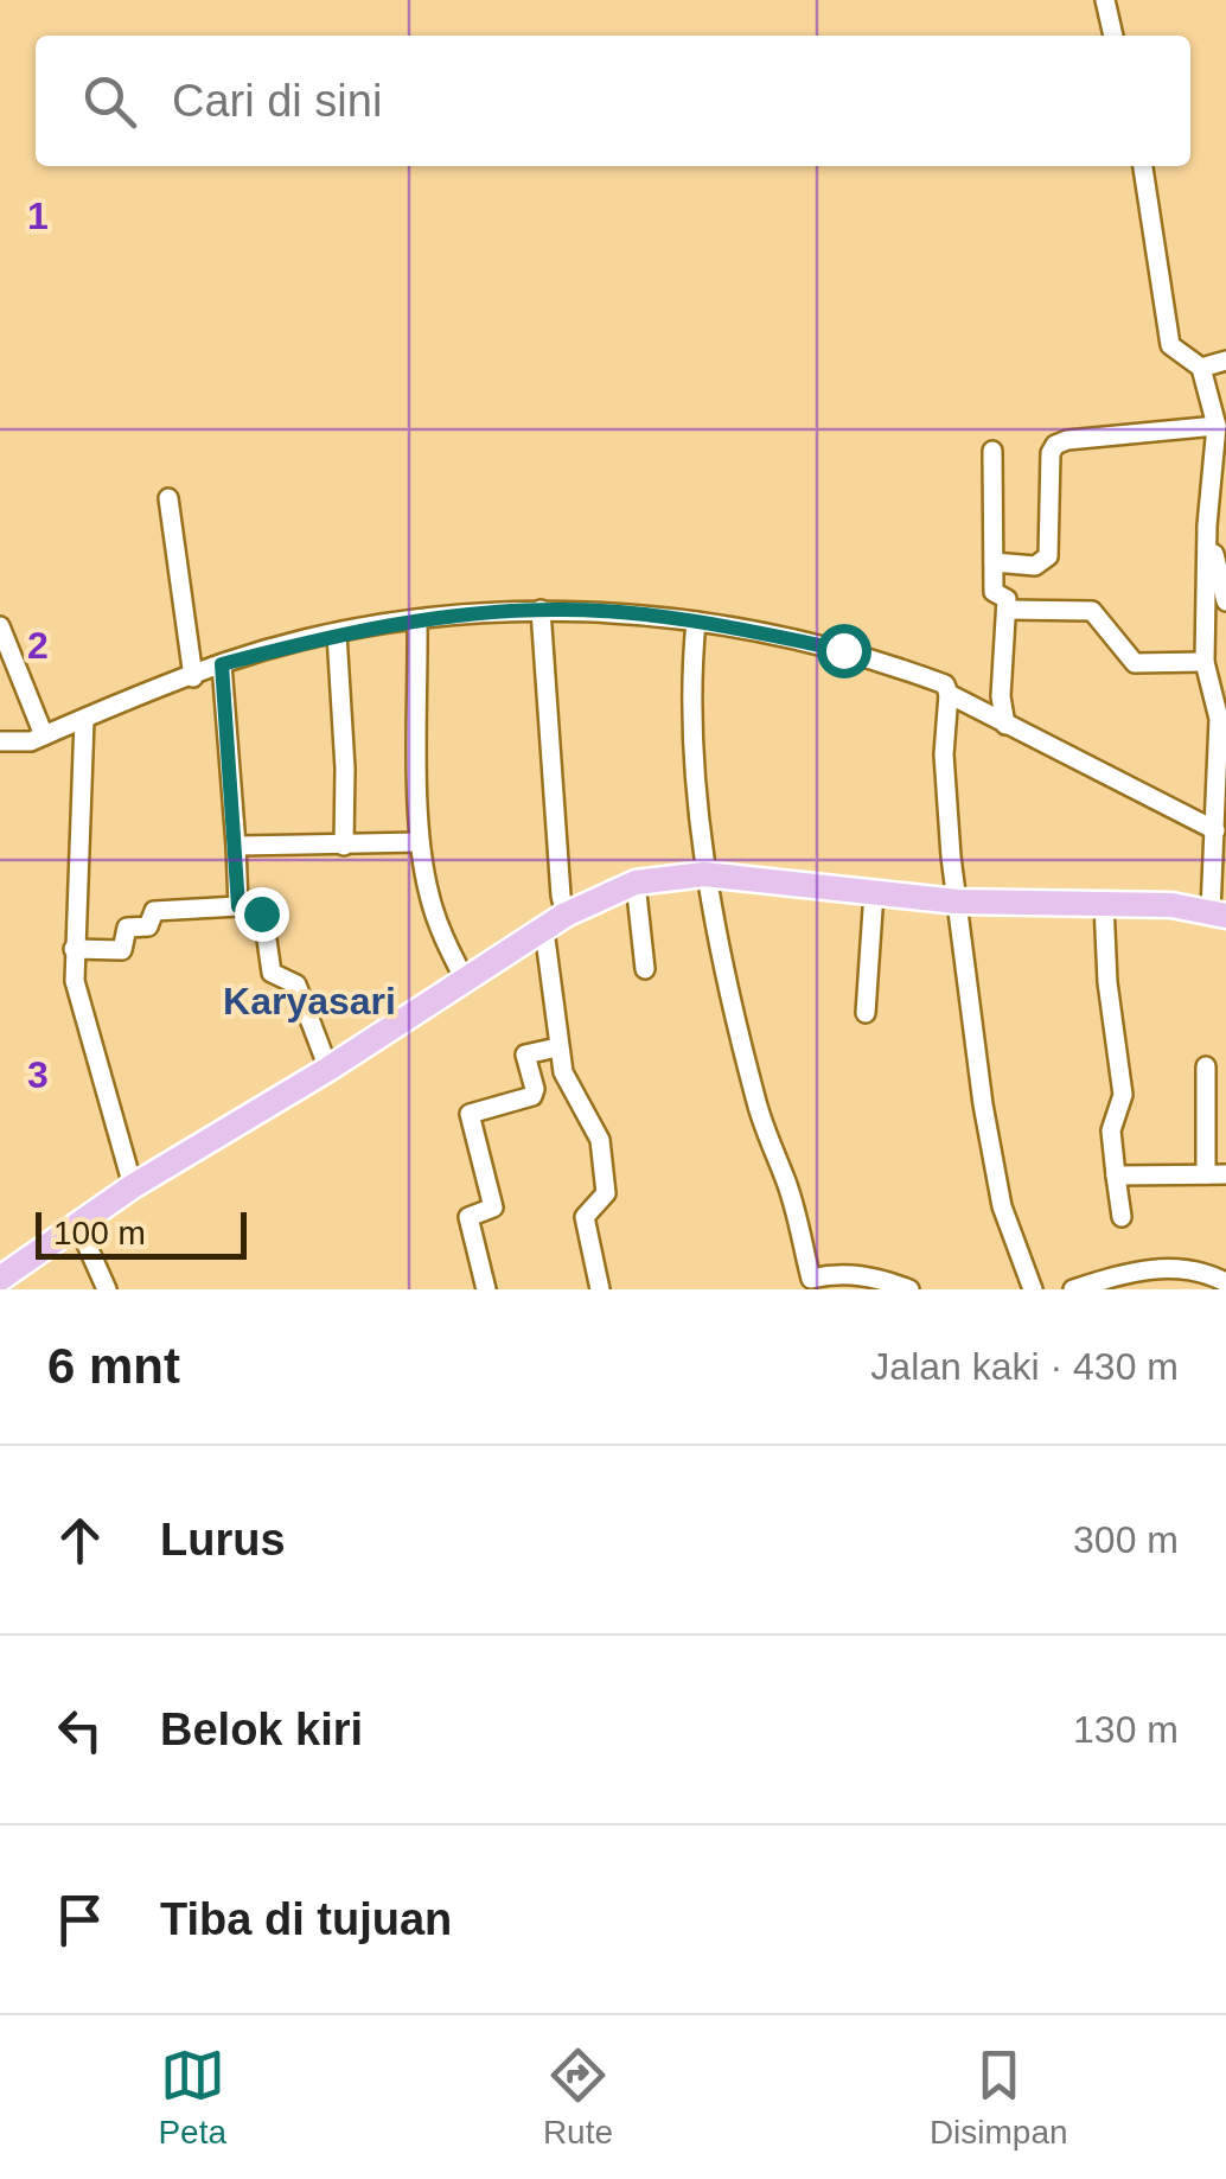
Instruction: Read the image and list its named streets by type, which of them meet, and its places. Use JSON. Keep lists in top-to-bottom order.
{
  "districts": ["Karyasari"],
  "scale_bar": "100 m",
  "page": {
    "search": "Cari di sini",
    "scale": "100 m",
    "heading": ["6 mnt", "Jalan kaki · 430 m"],
    "list": [
      ["Lurus", "300 m"],
      ["Belok kiri", "130 m"],
      "Tiba di tujuan"
    ],
    "nav": ["Peta", "Rute", "Disimpan"]
  },
  "grid": {
    "rows": ["1", "2", "3"]
  }
}
